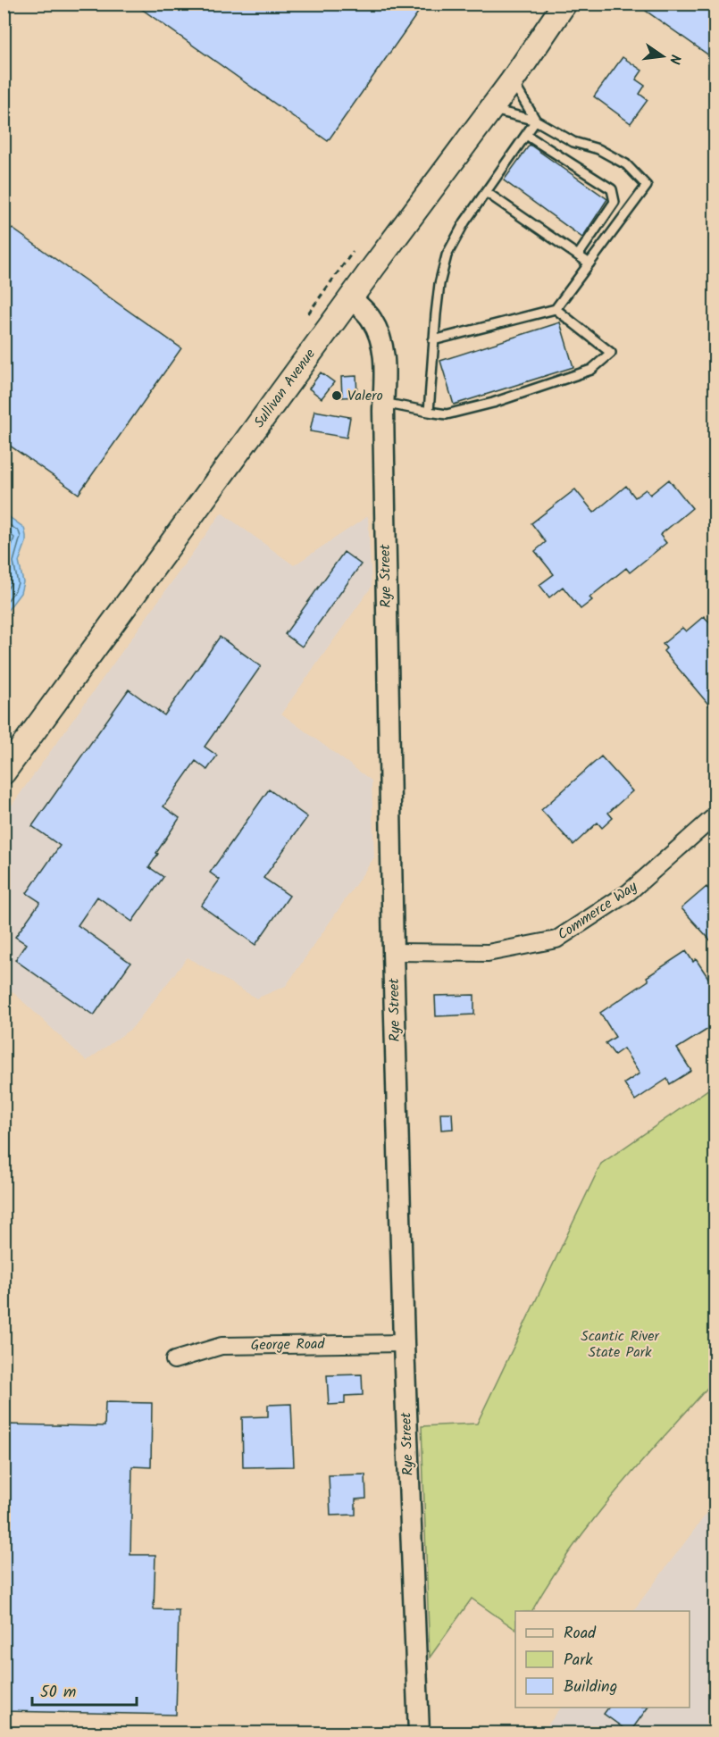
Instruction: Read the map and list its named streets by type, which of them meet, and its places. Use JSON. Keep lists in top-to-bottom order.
{
  "streets": {
    "main road": ["Sullivan Avenue"],
    "street": ["Rye Street", "Commerce Way", "George Road"]
  },
  "crossings": [
    ["Sullivan Avenue", "Rye Street"],
    ["Rye Street", "Commerce Way"],
    ["Rye Street", "George Road"]
  ],
  "parks": ["Scantic River State Park"],
  "places": ["Valero"],
  "legend": ["Road", "Park", "Building"],
  "scale_bar": "50 m",
  "north": "right"
}
